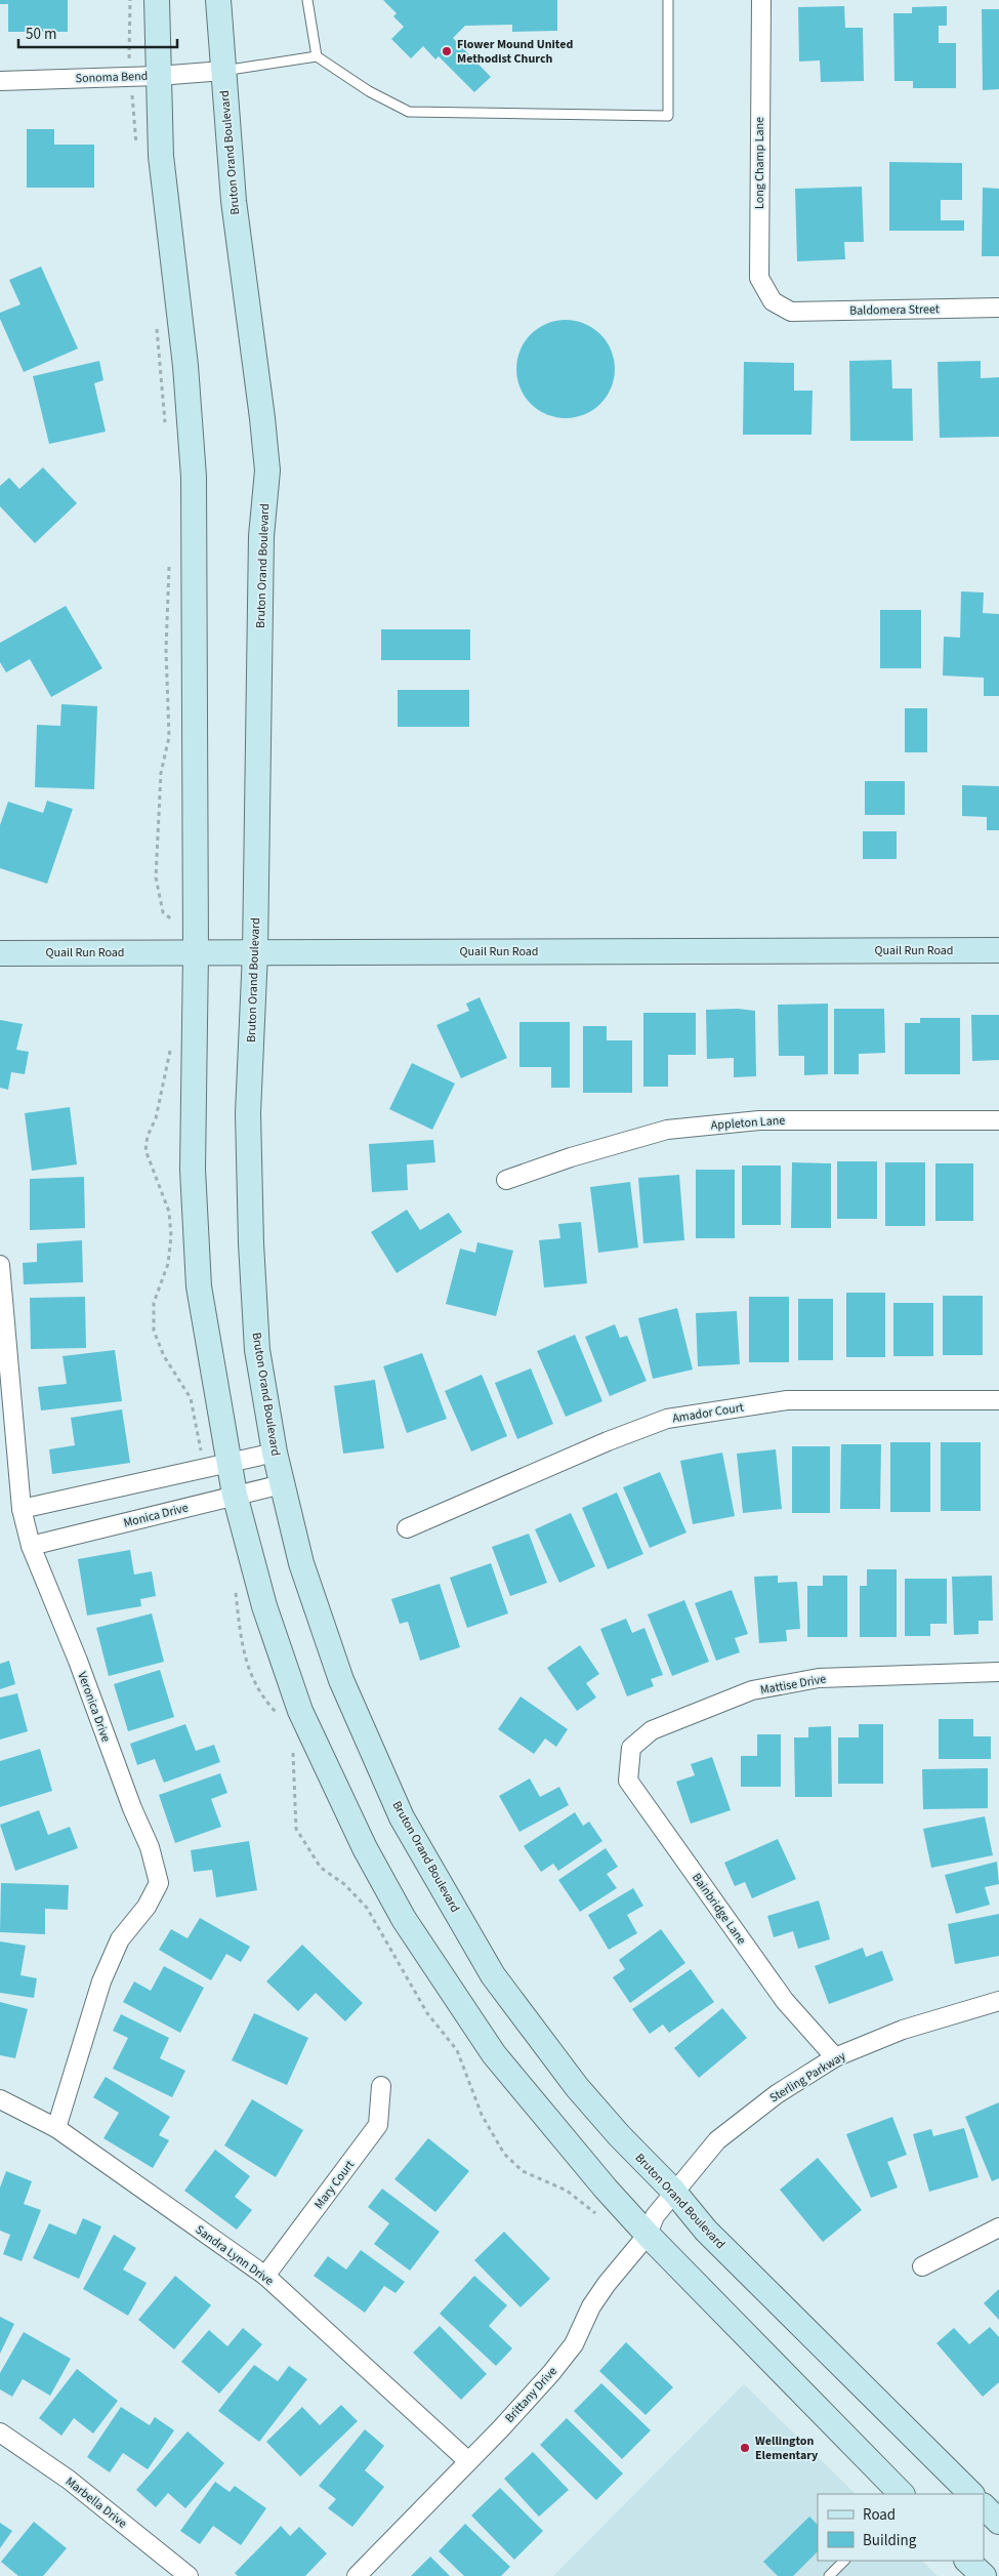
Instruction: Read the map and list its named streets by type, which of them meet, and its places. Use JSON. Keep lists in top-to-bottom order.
{
  "streets": {
    "main road": ["Bruton Orand Boulevard", "Quail Run Road"],
    "street": [
      "Sonoma Bend",
      "Long Champ Lane",
      "Baldomera Street",
      "Appleton Lane",
      "Amador Court",
      "Monica Drive",
      "Mattise Drive",
      "Veronica Drive",
      "Bainbridge Lane",
      "Sterling Parkway",
      "Mary Court",
      "Sandra Lynn Drive",
      "Brittany Drive",
      "Marbella Drive"
    ]
  },
  "crossings": [
    ["Sonoma Bend", "Bruton Orand Boulevard"],
    ["Bruton Orand Boulevard", "Quail Run Road"],
    ["Bruton Orand Boulevard", "Monica Drive"],
    ["Bruton Orand Boulevard", "Sterling Parkway"],
    ["Bruton Orand Boulevard", "Brittany Drive"],
    ["Long Champ Lane", "Baldomera Street"],
    ["Monica Drive", "Veronica Drive"],
    ["Mattise Drive", "Bainbridge Lane"],
    ["Veronica Drive", "Sandra Lynn Drive"],
    ["Bainbridge Lane", "Sterling Parkway"],
    ["Sterling Parkway", "Brittany Drive"],
    ["Mary Court", "Sandra Lynn Drive"],
    ["Sandra Lynn Drive", "Brittany Drive"]
  ],
  "places": ["Flower Mound United Methodist Church", "Wellington Elementary"],
  "legend": ["Road", "Building"],
  "scale_bar": "50 m"
}
